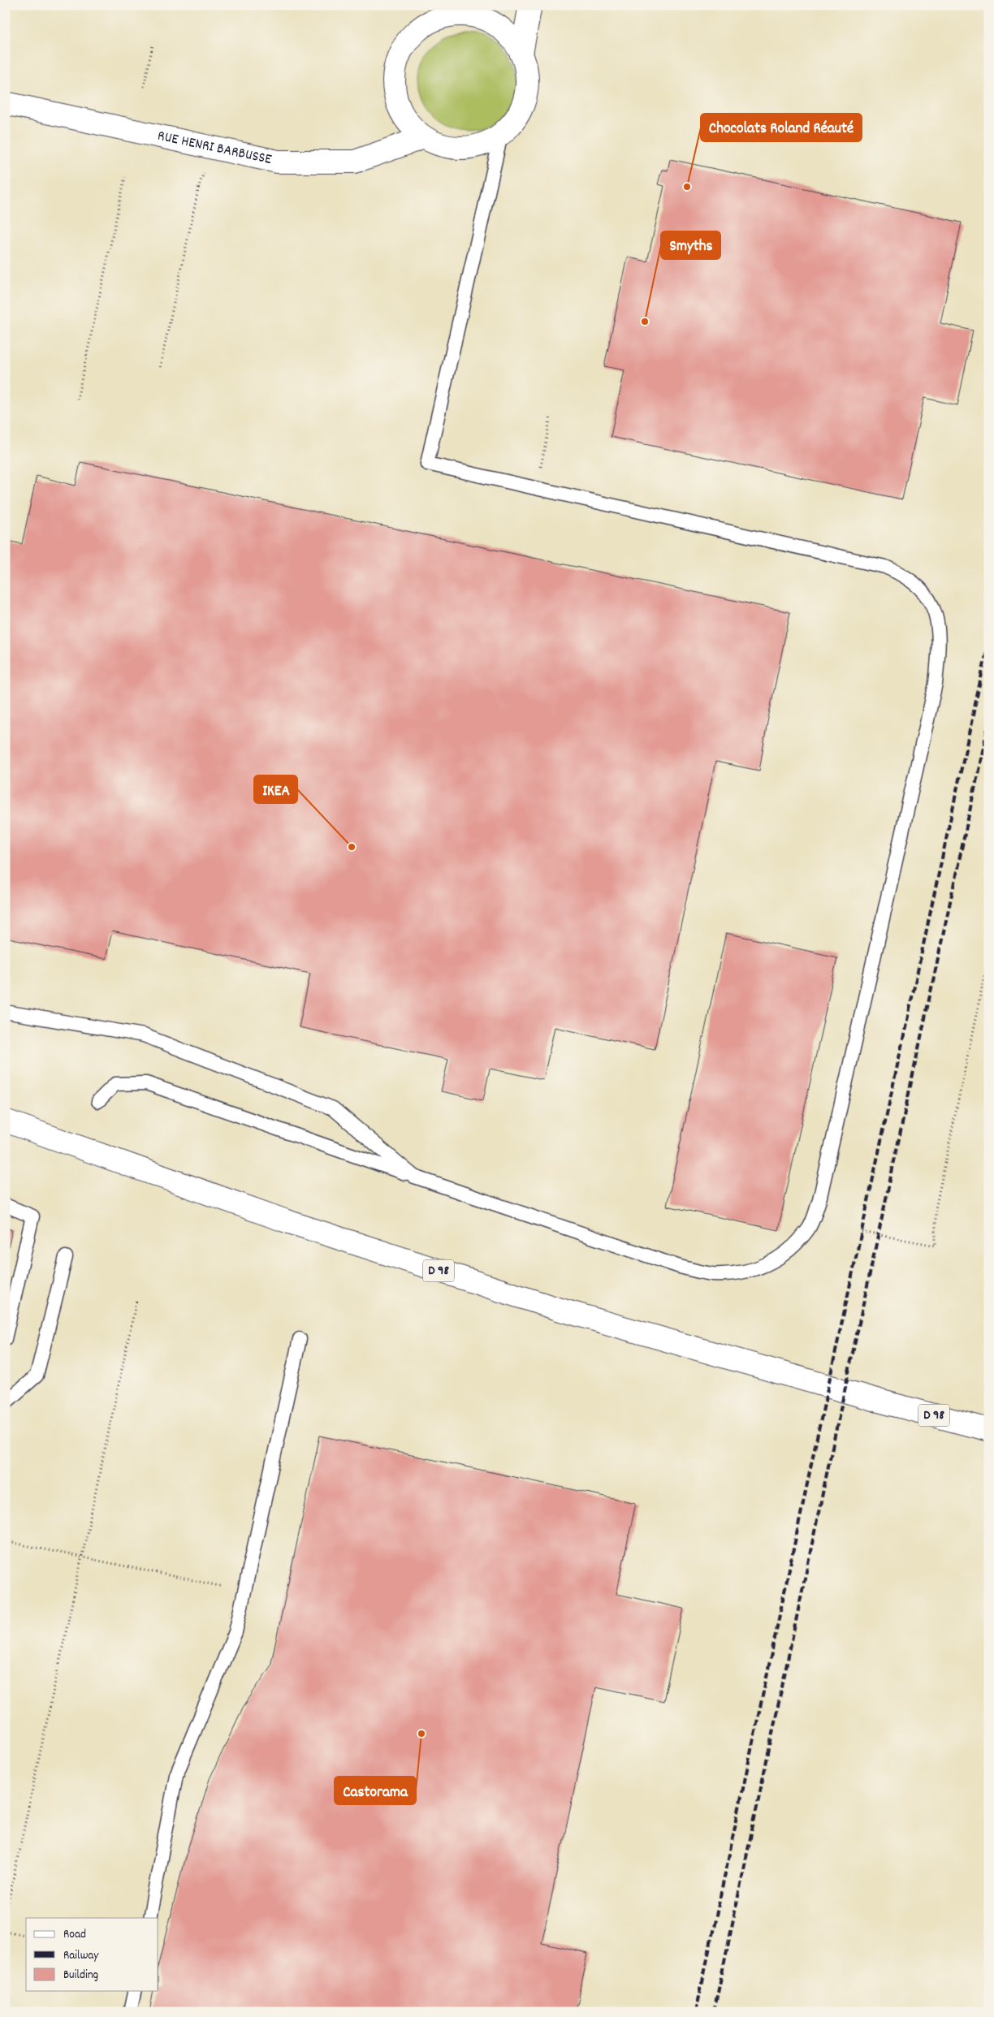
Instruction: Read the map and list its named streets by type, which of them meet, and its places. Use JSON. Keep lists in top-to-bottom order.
{
  "streets": {
    "main road": ["RUE HENRI BARBUSSE", "D 98"]
  },
  "places": [
    "Chocolats Roland Réauté",
    "Smyths",
    "IKEA",
    "Castorama"
  ],
  "legend": ["Road", "Railway", "Building"]
}
